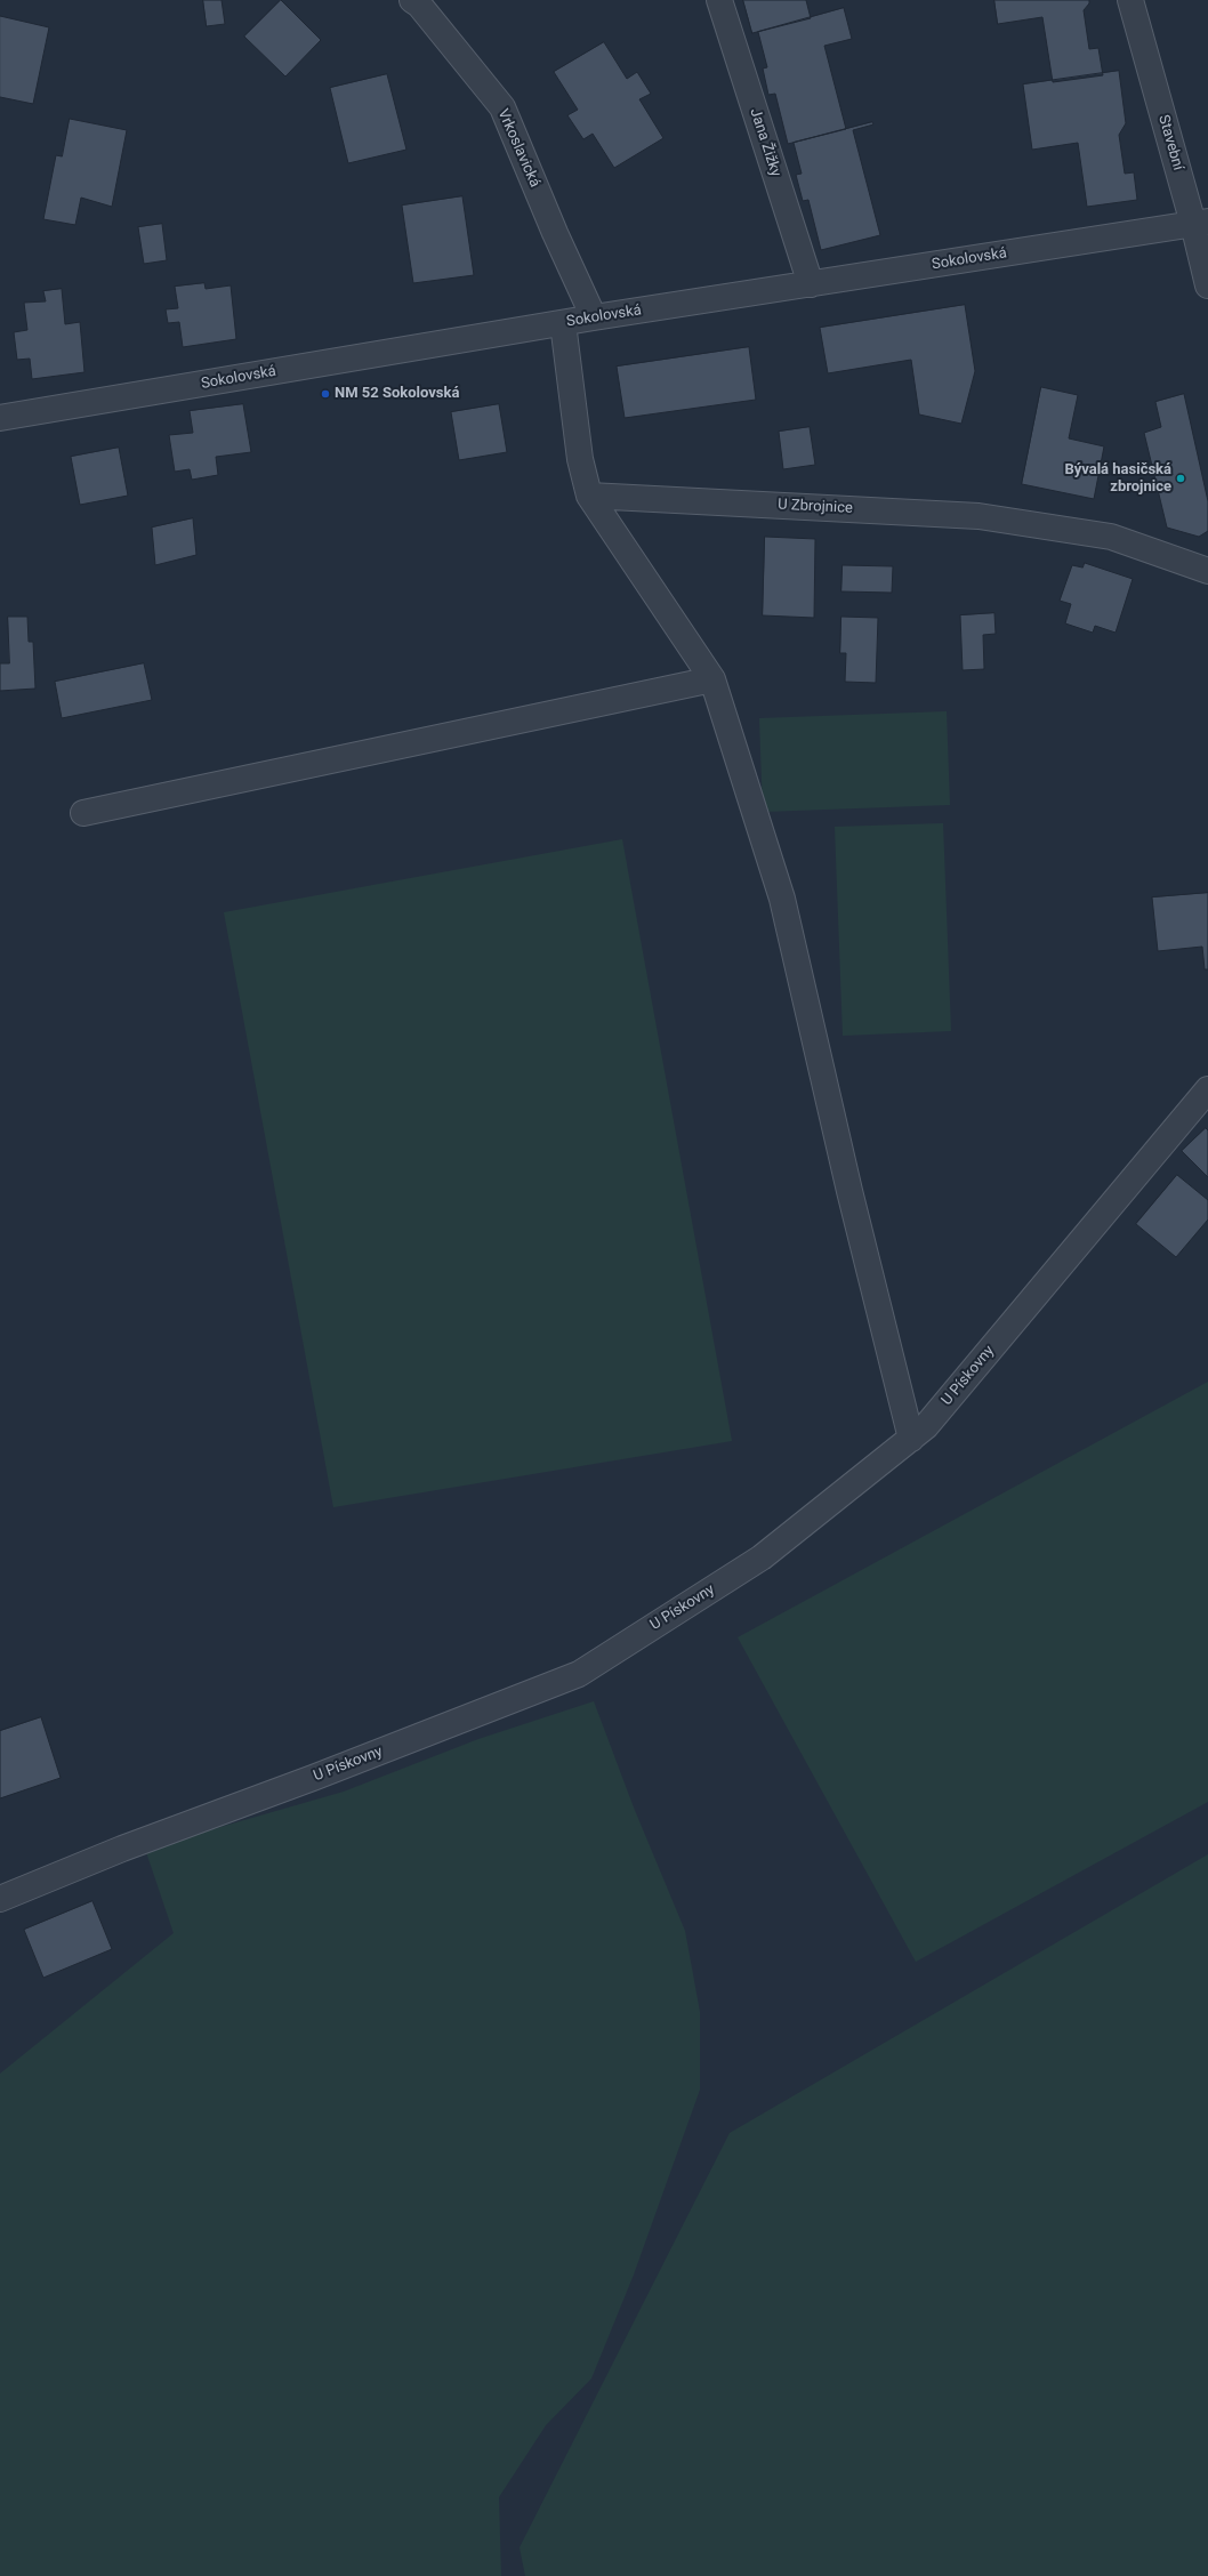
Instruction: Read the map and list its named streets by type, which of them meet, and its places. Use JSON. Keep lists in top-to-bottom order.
{
  "streets": {
    "street": [
      "Jana Žižky",
      "Stavební",
      "Vrkoslavická",
      "Sokolovská",
      "U Zbrojnice",
      "U Pískovny"
    ]
  },
  "crossings": [
    ["Jana Žižky", "Sokolovská"],
    ["Stavební", "Sokolovská"],
    ["Vrkoslavická", "Sokolovská"]
  ],
  "places": ["NM 52 Sokolovská", "Bývalá hasičská zbrojnice"]
}
